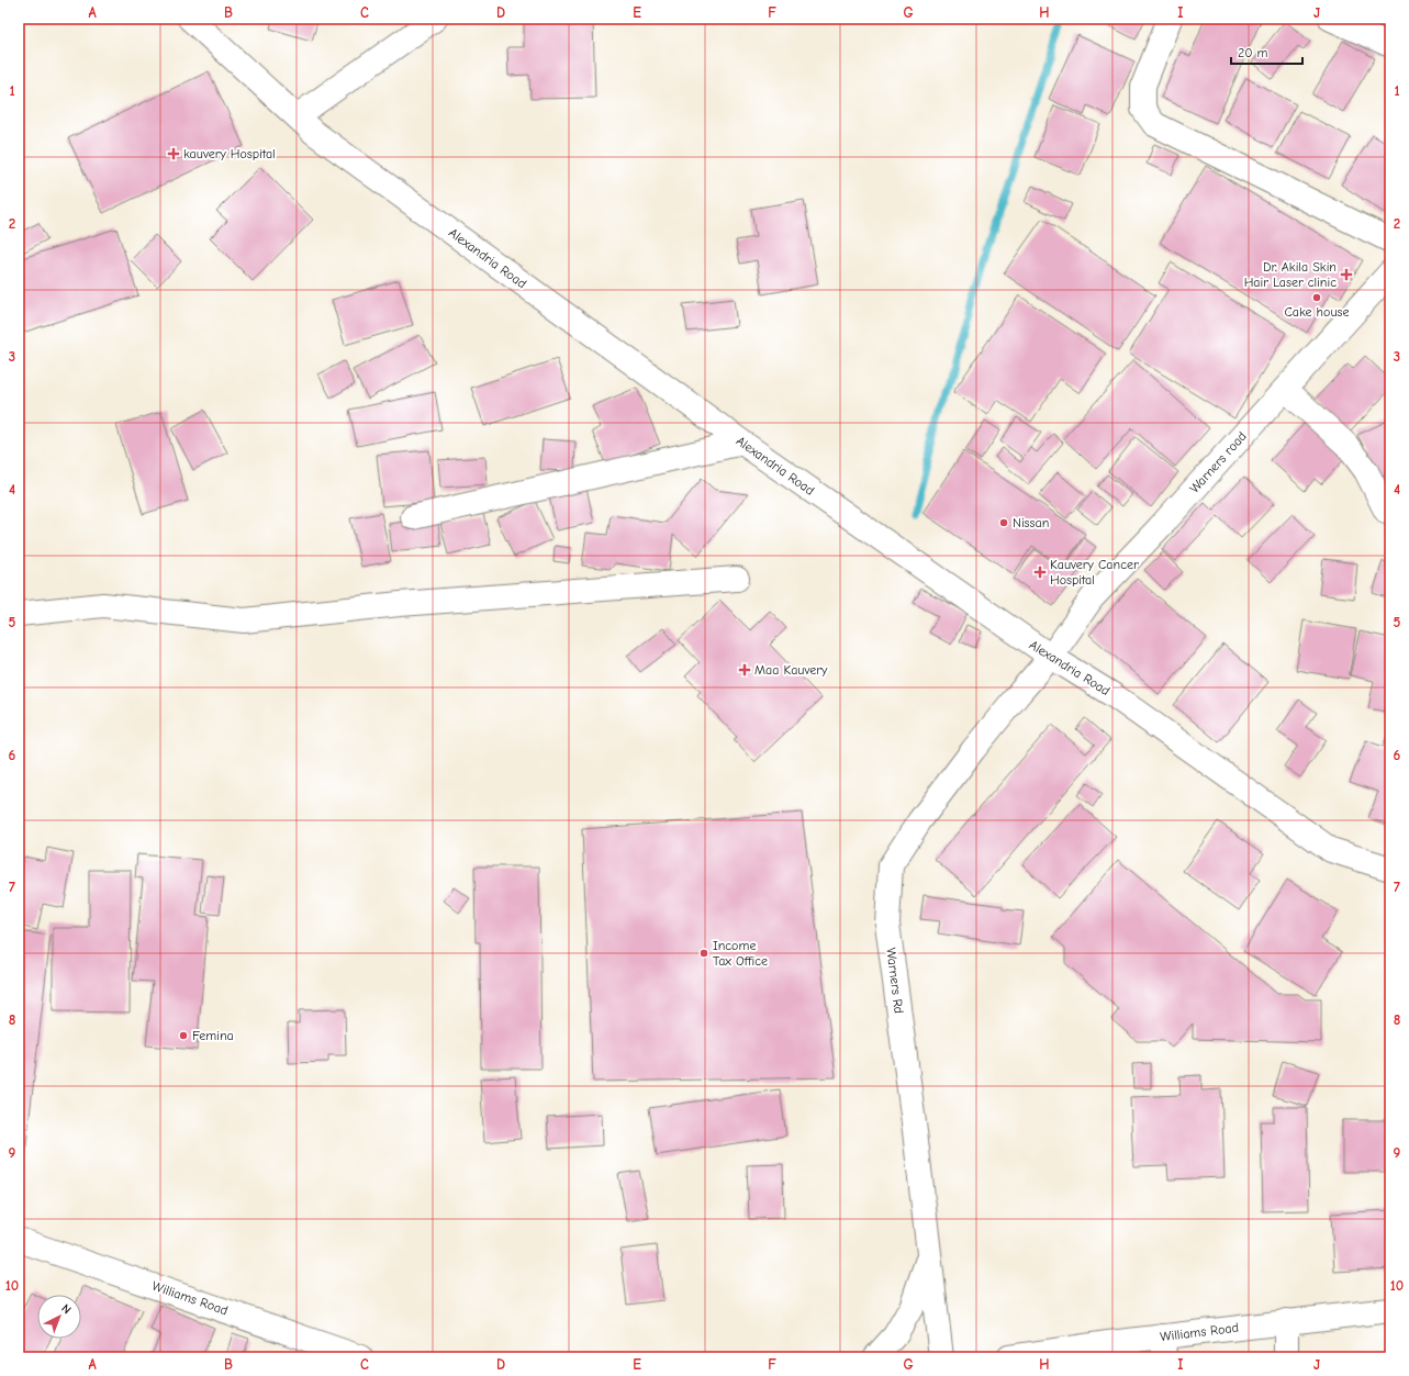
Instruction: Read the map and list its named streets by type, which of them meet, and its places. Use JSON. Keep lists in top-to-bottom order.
{
  "streets": {
    "street": [
      "Alexandria Road",
      "Warners road",
      "Warners Rd",
      "Williams Road"
    ]
  },
  "crossings": [
    ["Alexandria Road", "Warners road"],
    ["Alexandria Road", "Warners Rd"],
    ["Warners road", "Warners Rd"]
  ],
  "places": {
    "health": [
      "kauvery Hospital",
      "Dr. Akila Skin Hair Laser clinic",
      "Kauvery Cancer Hospital",
      "Maa Kauvery"
    ],
    "other": [
      "Cake house",
      "Nissan",
      "Income Tax Office",
      "Femina"
    ]
  },
  "scale_bar": "20 m",
  "north": "top right",
  "grid": {
    "columns": [
      "A",
      "B",
      "C",
      "D",
      "E",
      "F",
      "G",
      "H",
      "I",
      "J"
    ],
    "rows": [
      "1",
      "2",
      "3",
      "4",
      "5",
      "6",
      "7",
      "8",
      "9",
      "10"
    ]
  }
}
